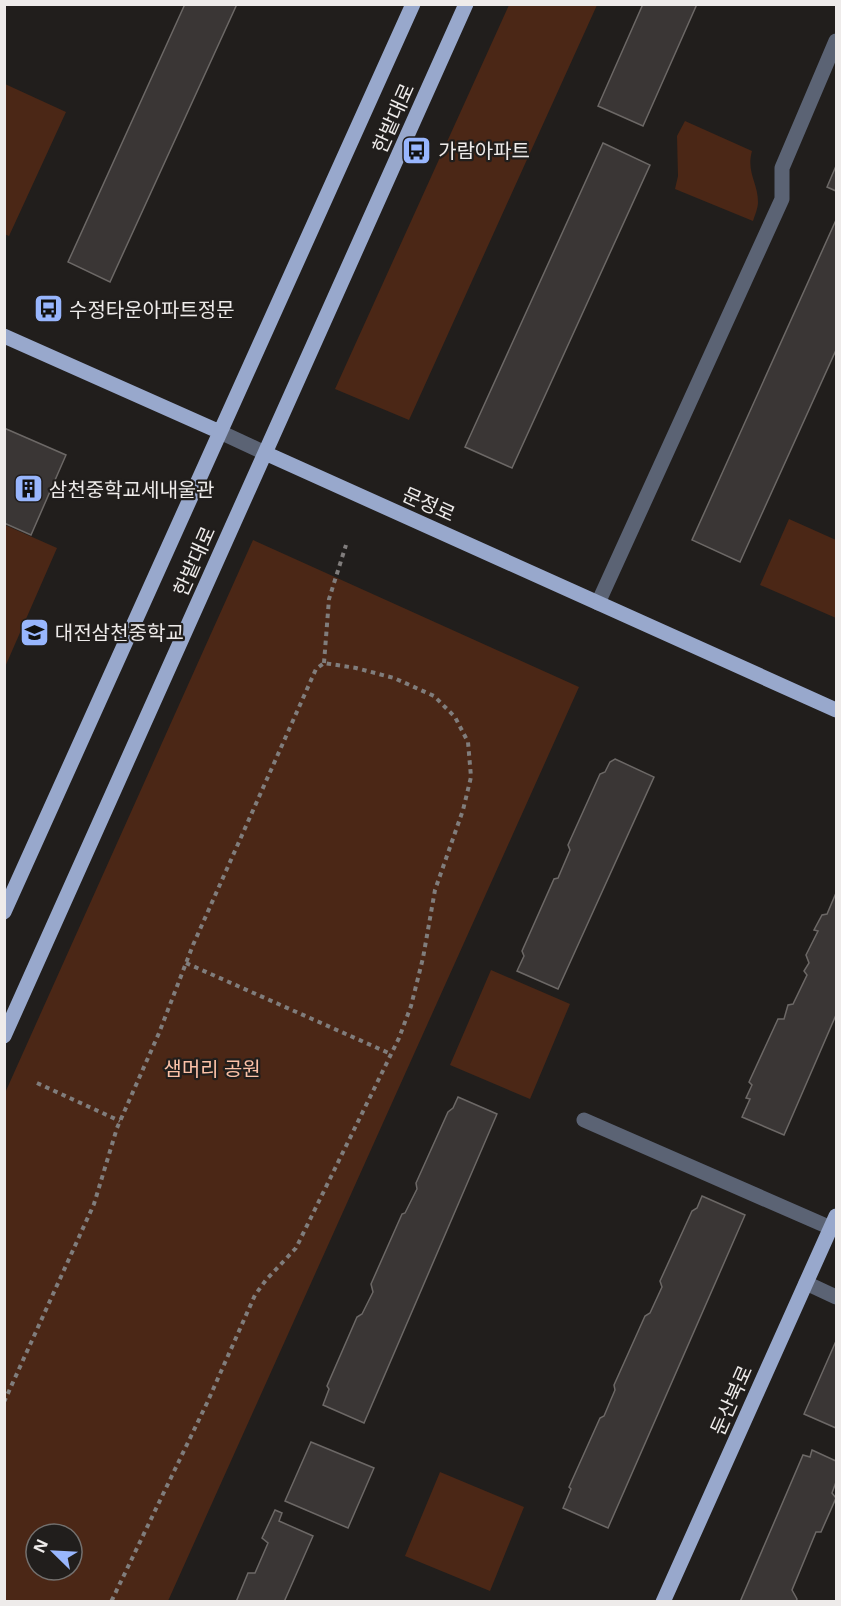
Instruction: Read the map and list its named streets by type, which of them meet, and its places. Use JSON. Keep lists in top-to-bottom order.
{
  "streets": {
    "main road": ["한밭대로", "문정로", "둔산북로"]
  },
  "crossings": [
    ["한밭대로", "문정로"]
  ],
  "parks": ["샘머리 공원"],
  "places": {
    "bus stop": ["가람아파트", "수정타운아파트정문"],
    "building": ["삼천중학교세내울관"],
    "school or university": ["대전삼천중학교"]
  },
  "north": "top left"
}
